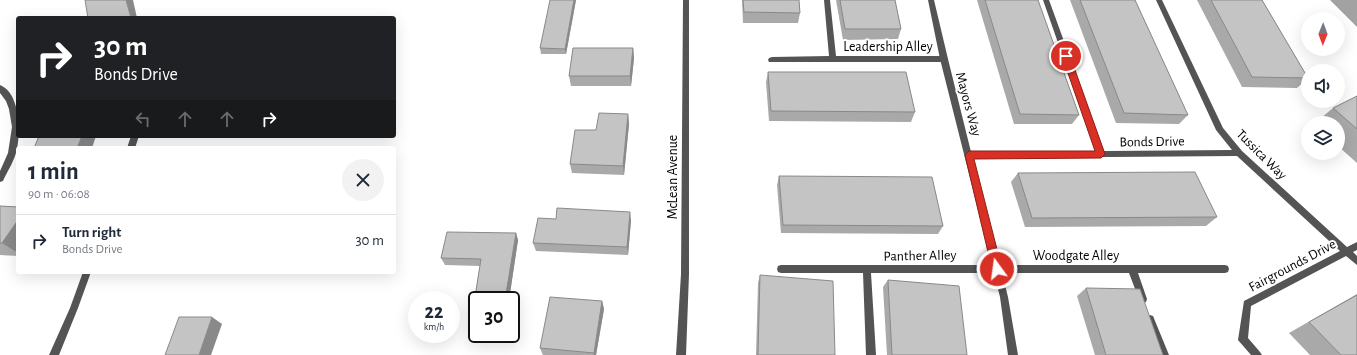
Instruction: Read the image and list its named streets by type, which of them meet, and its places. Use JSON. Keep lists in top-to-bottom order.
{
  "streets": {
    "street": [
      "Leadership Alley",
      "Mayors Way",
      "Bonds Drive",
      "Tussica Way",
      "McLean Avenue",
      "Panther Alley",
      "Woodgate Alley",
      "Fairgrounds Drive"
    ]
  },
  "crossings": [
    ["Leadership Alley", "Mayors Way"],
    ["Mayors Way", "Bonds Drive"],
    ["Mayors Way", "Panther Alley"],
    ["Mayors Way", "Woodgate Alley"],
    ["Bonds Drive", "Tussica Way"],
    ["Tussica Way", "Fairgrounds Drive"],
    ["Panther Alley", "Woodgate Alley"]
  ],
  "north": "bottom",
  "page": {
    "turn": ["30 m", "Bonds Drive"],
    "heading": ["1 min", "90 m · 06:08"],
    "list": [
      {
        "name": "Turn right",
        "note": "Bonds Drive",
        "value": "30 m"
      }
    ],
    "speed": "22 km/h",
    "limit": "30"
  }
}
